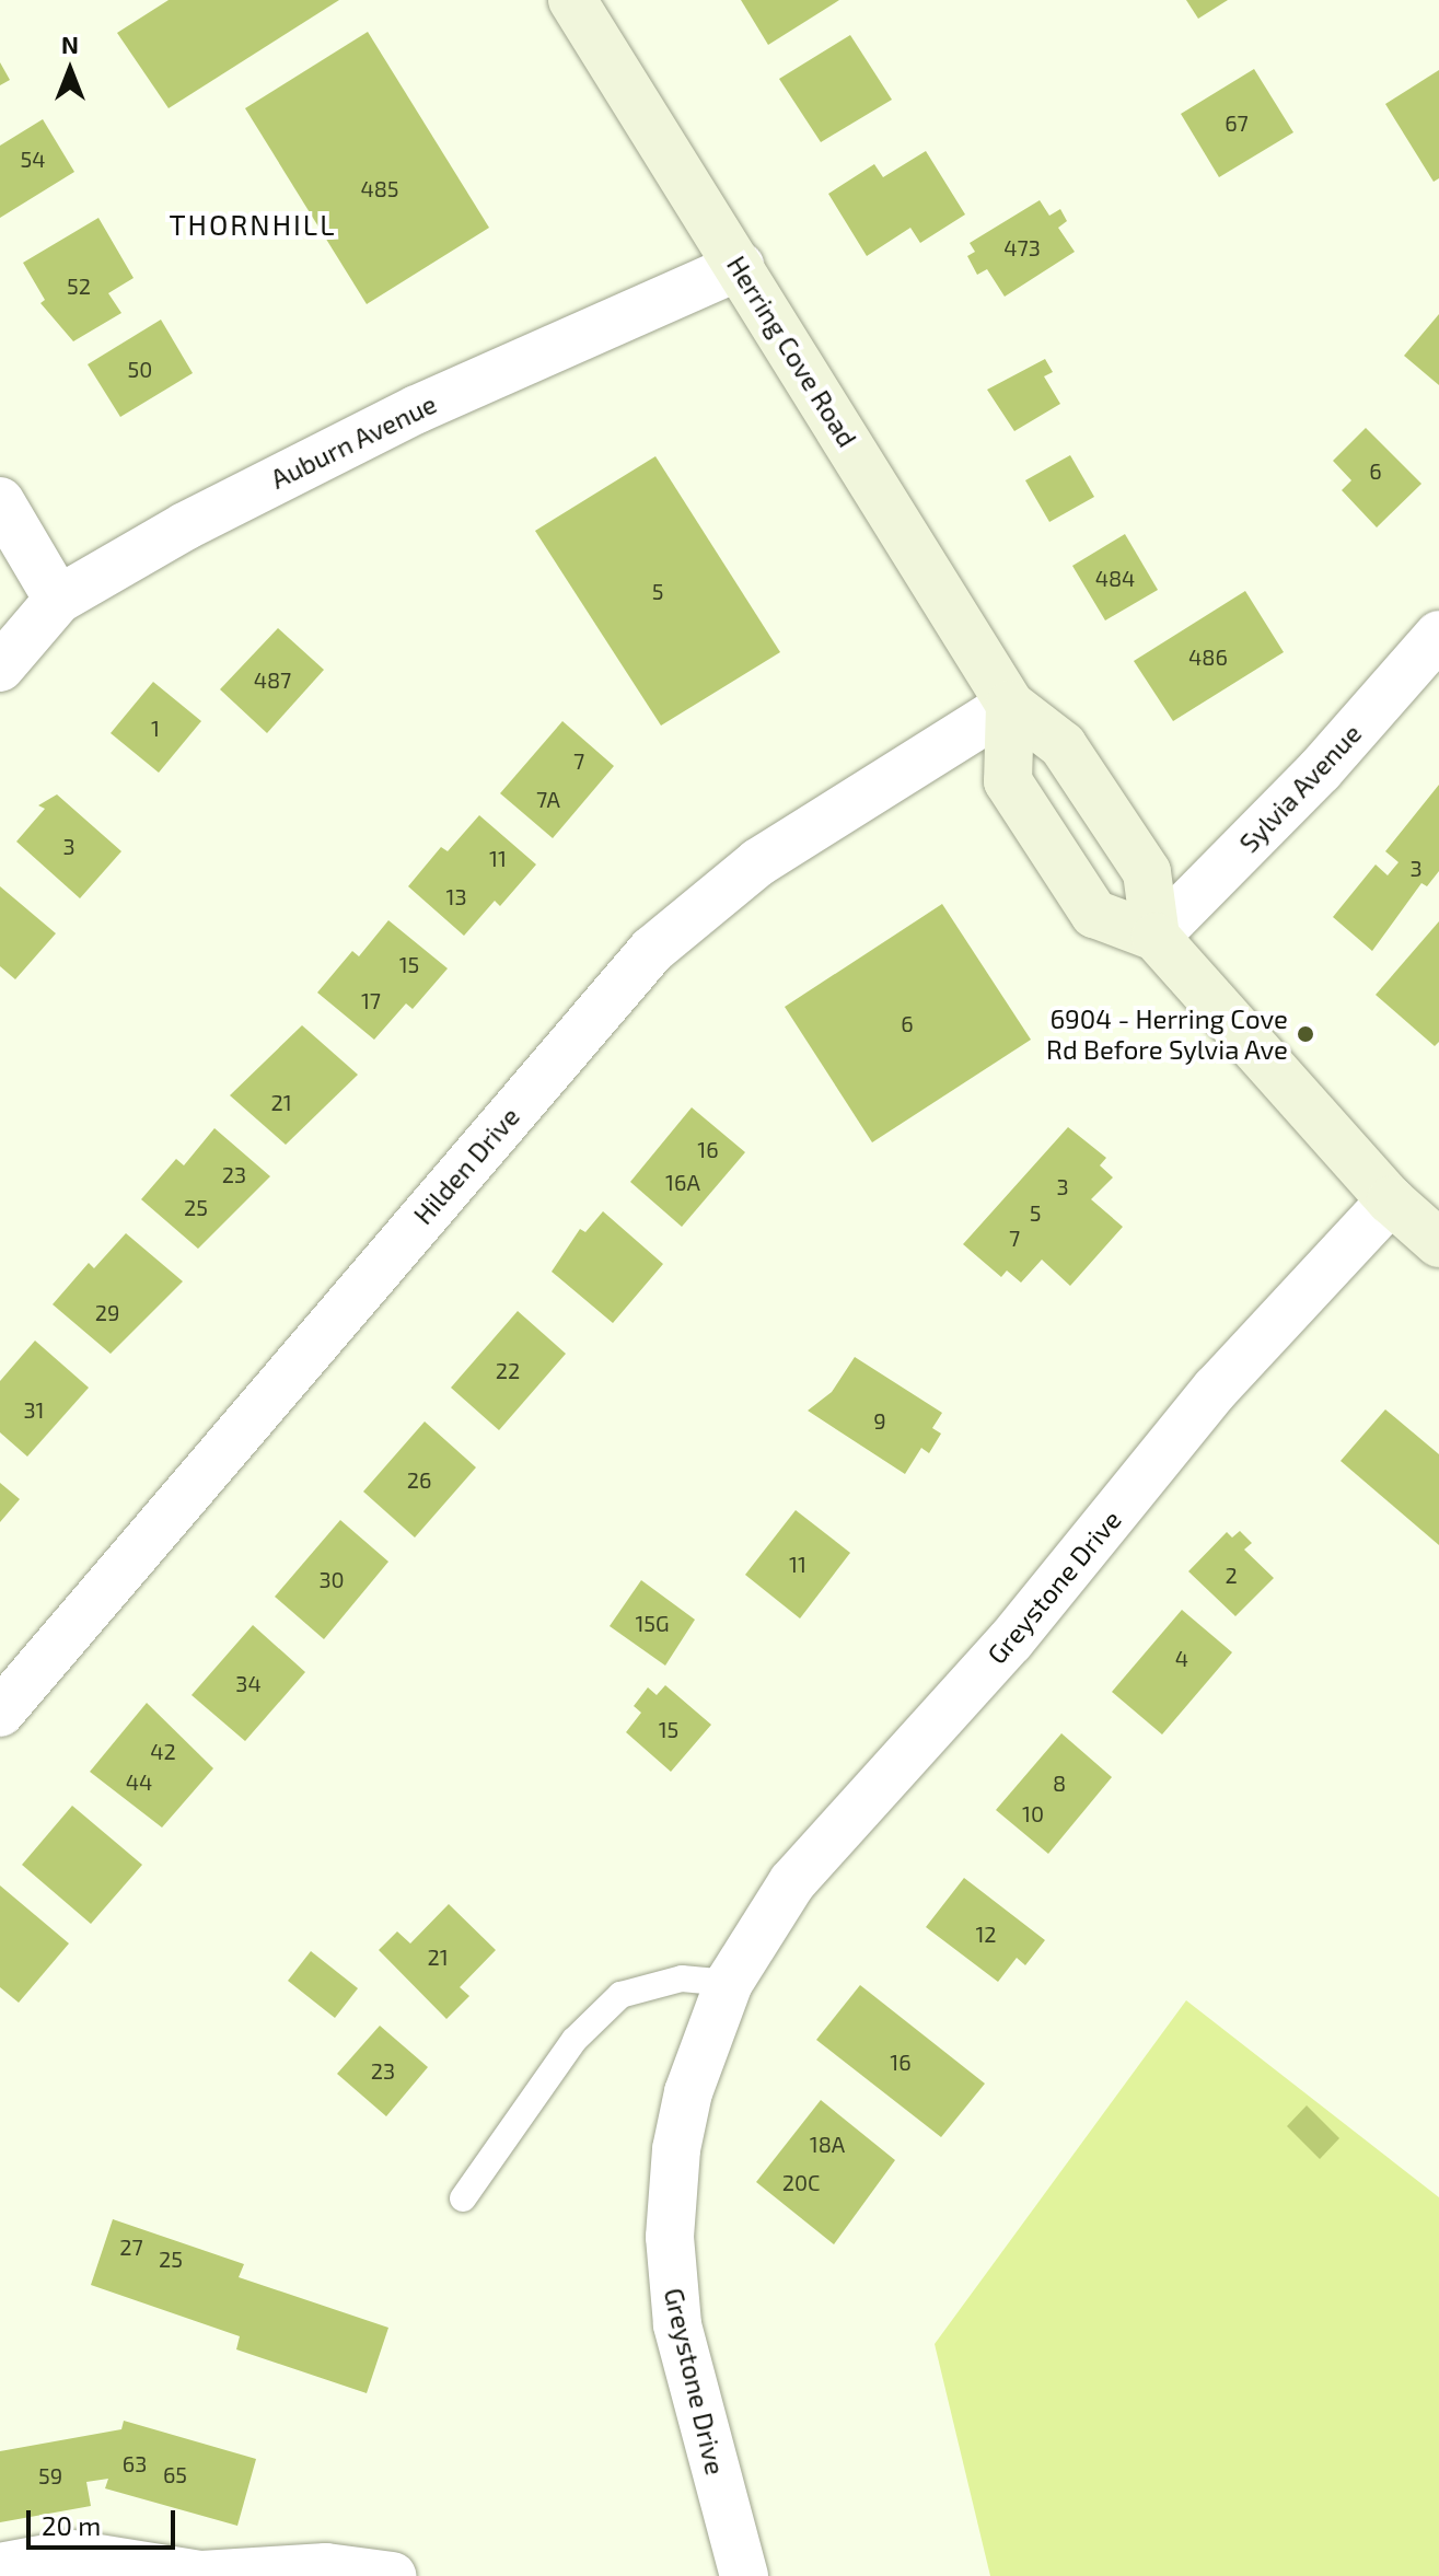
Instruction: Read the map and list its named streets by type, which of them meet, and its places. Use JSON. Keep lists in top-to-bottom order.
{
  "streets": {
    "main road": ["Herring Cove Road"],
    "street": [
      "Auburn Avenue",
      "Sylvia Avenue",
      "Hilden Drive",
      "Greystone Drive"
    ]
  },
  "crossings": [
    ["Herring Cove Road", "Auburn Avenue"],
    ["Herring Cove Road", "Sylvia Avenue"],
    ["Herring Cove Road", "Hilden Drive"]
  ],
  "districts": ["THORNHILL"],
  "places": ["6904 - Herring Cove Rd Before Sylvia Ave"],
  "house_numbers": [
    "67",
    "54",
    "485",
    "473",
    "52",
    "50",
    "6",
    "484",
    "5",
    "486",
    "487",
    "1",
    "7",
    "7A",
    "3",
    "11",
    "3",
    "13",
    "15",
    "17",
    "6",
    "21",
    "16",
    "23",
    "16A",
    "3",
    "25",
    "5",
    "7",
    "29",
    "22",
    "31",
    "9",
    "26",
    "11",
    "2",
    "30",
    "15G",
    "4",
    "34",
    "15",
    "42",
    "44",
    "8",
    "10",
    "12",
    "21",
    "16",
    "23",
    "18A",
    "20C",
    "27",
    "25",
    "63",
    "65",
    "59"
  ],
  "scale_bar": "20 m",
  "north": "top"
}
